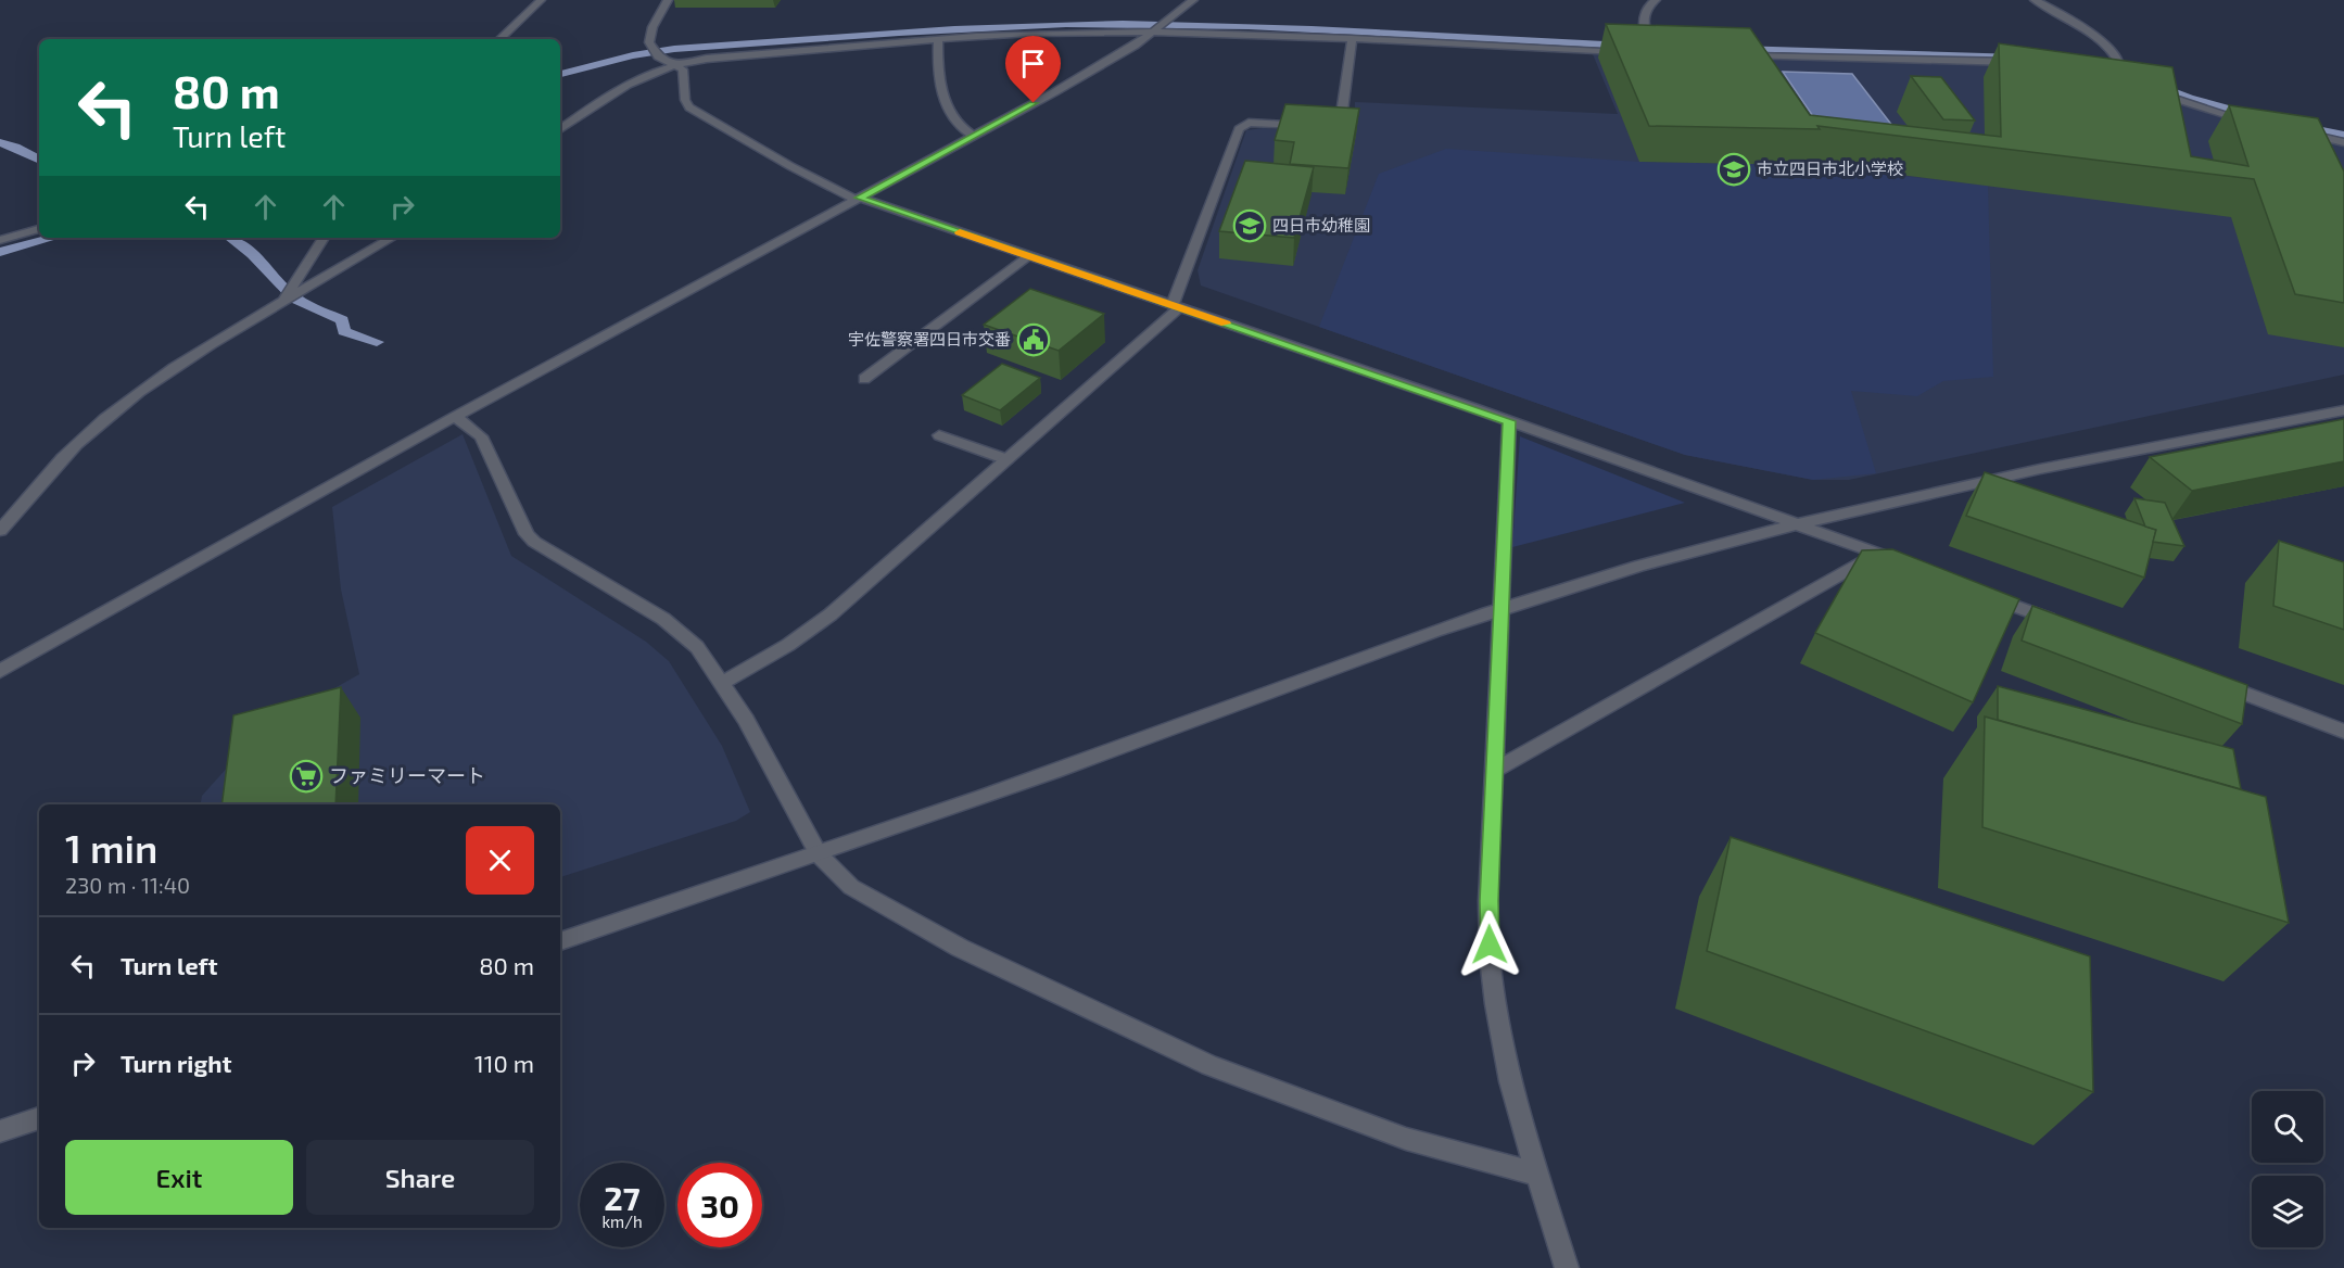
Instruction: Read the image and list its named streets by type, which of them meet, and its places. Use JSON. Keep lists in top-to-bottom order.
{
  "places": {
    "school or university": ["市立四日市北小学校", "四日市幼稚園"],
    "public building": ["宇佐警察署四日市交番"],
    "supermarket": ["ファミリーマート"]
  },
  "page": {
    "turn": ["80 m", "Turn left"],
    "heading": ["1 min", "230 m · 11:40"],
    "list": [
      {
        "name": "Turn left",
        "value": "80 m"
      },
      {
        "name": "Turn right",
        "value": "110 m"
      }
    ],
    "buttons": ["Exit", "Share"],
    "speed": "27 km/h",
    "limit": "30"
  }
}
